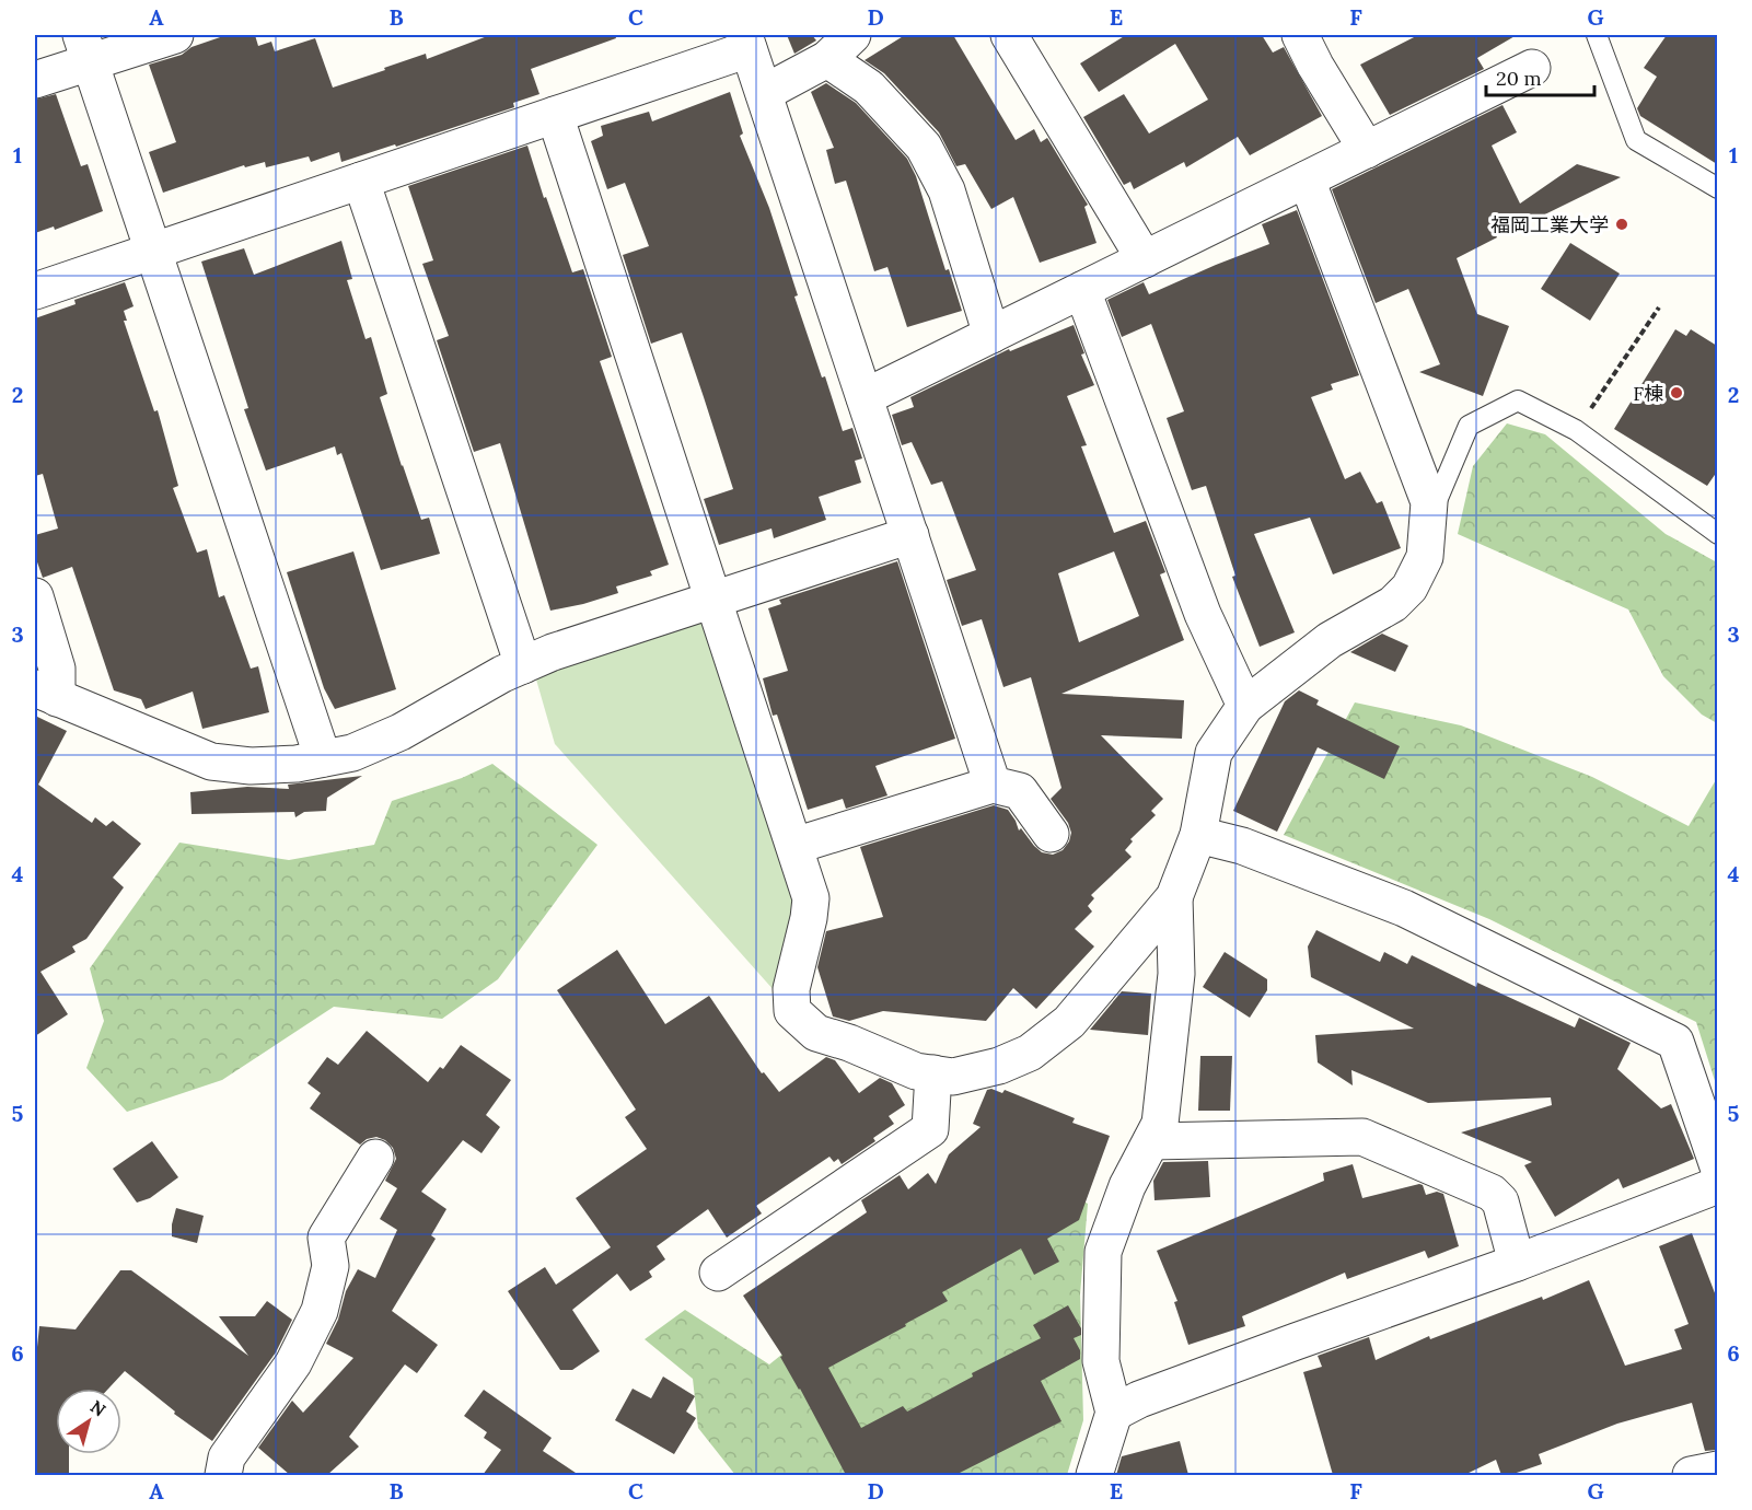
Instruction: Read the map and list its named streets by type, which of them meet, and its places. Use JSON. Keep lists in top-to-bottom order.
{
  "places": ["福岡工業大学", "F棟"],
  "scale_bar": "20 m",
  "north": "top right",
  "grid": {
    "columns": [
      "A",
      "B",
      "C",
      "D",
      "E",
      "F",
      "G"
    ],
    "rows": [
      "1",
      "2",
      "3",
      "4",
      "5",
      "6"
    ]
  }
}
